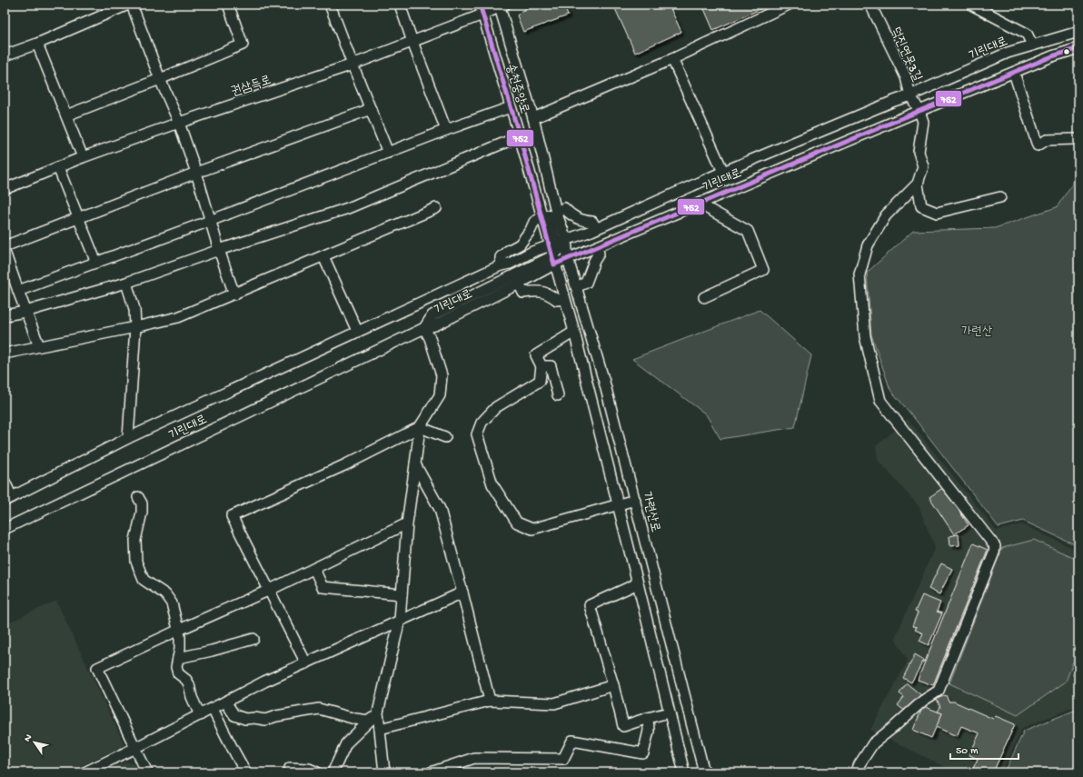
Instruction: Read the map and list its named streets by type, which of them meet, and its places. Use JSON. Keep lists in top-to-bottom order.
{
  "streets": {
    "street": [
      "기린대로",
      "덕진연못3길",
      "권삼득로",
      "송천중앙로",
      "가련산로"
    ]
  },
  "crossings": [
    ["기린대로", "덕진연못3길"],
    ["기린대로", "송천중앙로"],
    ["기린대로", "가련산로"],
    ["권삼득로", "송천중앙로"],
    ["송천중앙로", "가련산로"]
  ],
  "parks": ["가련산"],
  "lines": ["transit line 752"],
  "scale_bar": "50 m",
  "north": "top left"
}
